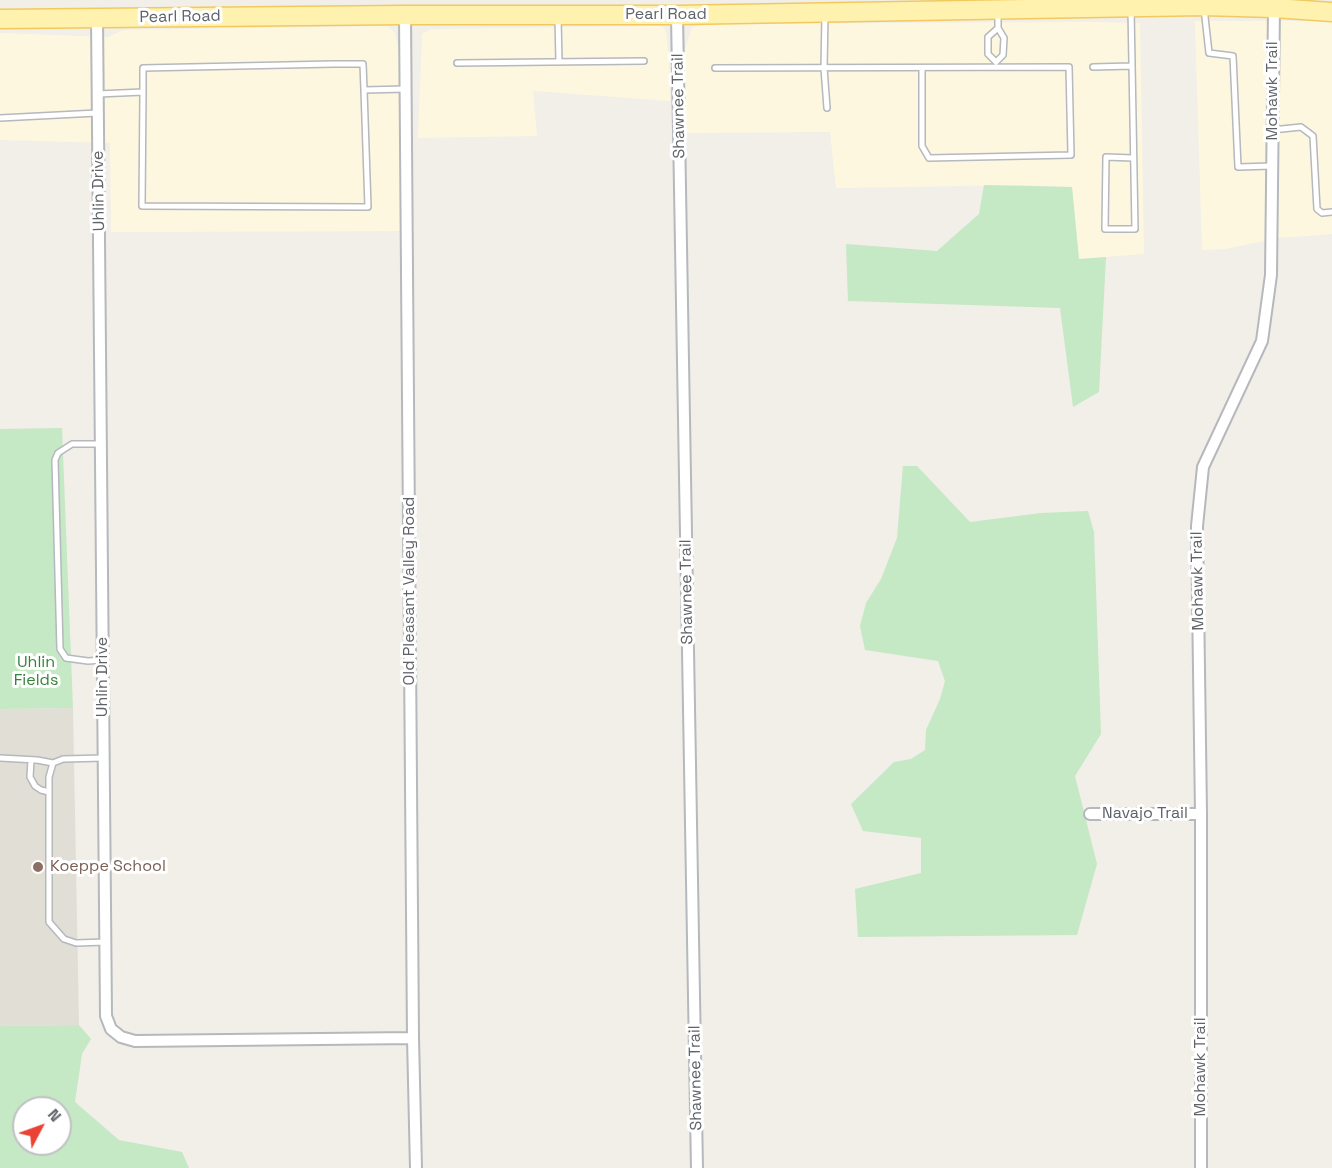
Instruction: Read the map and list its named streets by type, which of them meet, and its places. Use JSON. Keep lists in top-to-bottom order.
{
  "streets": {
    "main road": ["Pearl Road"],
    "street": [
      "Mohawk Trail",
      "Shawnee Trail",
      "Uhlin Drive",
      "Old Pleasant Valley Road",
      "Navajo Trail"
    ]
  },
  "crossings": [
    ["Pearl Road", "Mohawk Trail"],
    ["Pearl Road", "Shawnee Trail"],
    ["Pearl Road", "Uhlin Drive"],
    ["Pearl Road", "Old Pleasant Valley Road"],
    ["Mohawk Trail", "Navajo Trail"],
    ["Uhlin Drive", "Old Pleasant Valley Road"]
  ],
  "parks": ["Uhlin Fields"],
  "places": ["Koeppe School"],
  "north": "top right"
}
